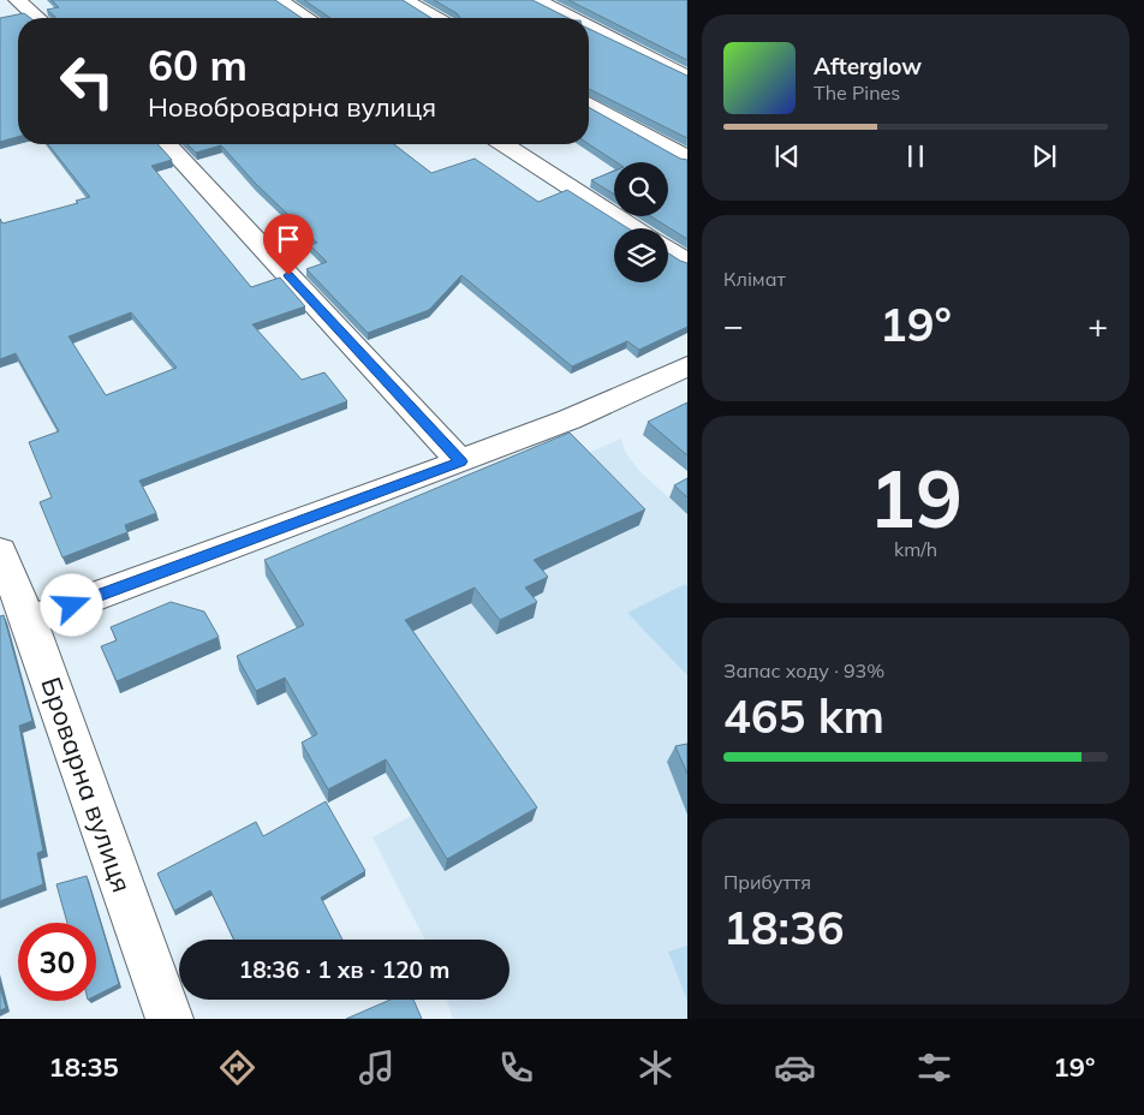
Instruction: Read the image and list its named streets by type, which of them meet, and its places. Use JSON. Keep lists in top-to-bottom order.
{
  "streets": {
    "street": ["Броварна вулиця"]
  },
  "page": {
    "turn": ["60 m", "Новоброварна вулиця"],
    "song": ["Afterglow", "The Pines"],
    "tile": [
      "Клімат",
      ["19", "km/h"],
      ["Запас ходу · 93%", "465 km"],
      ["Прибуття", "18:36"]
    ],
    "heat": ["−", "19°", "+"],
    "limit": "30",
    "trip": "18:36 · 1 хв · 120 m",
    "tabs": ["18:35", "19°"]
  }
}
